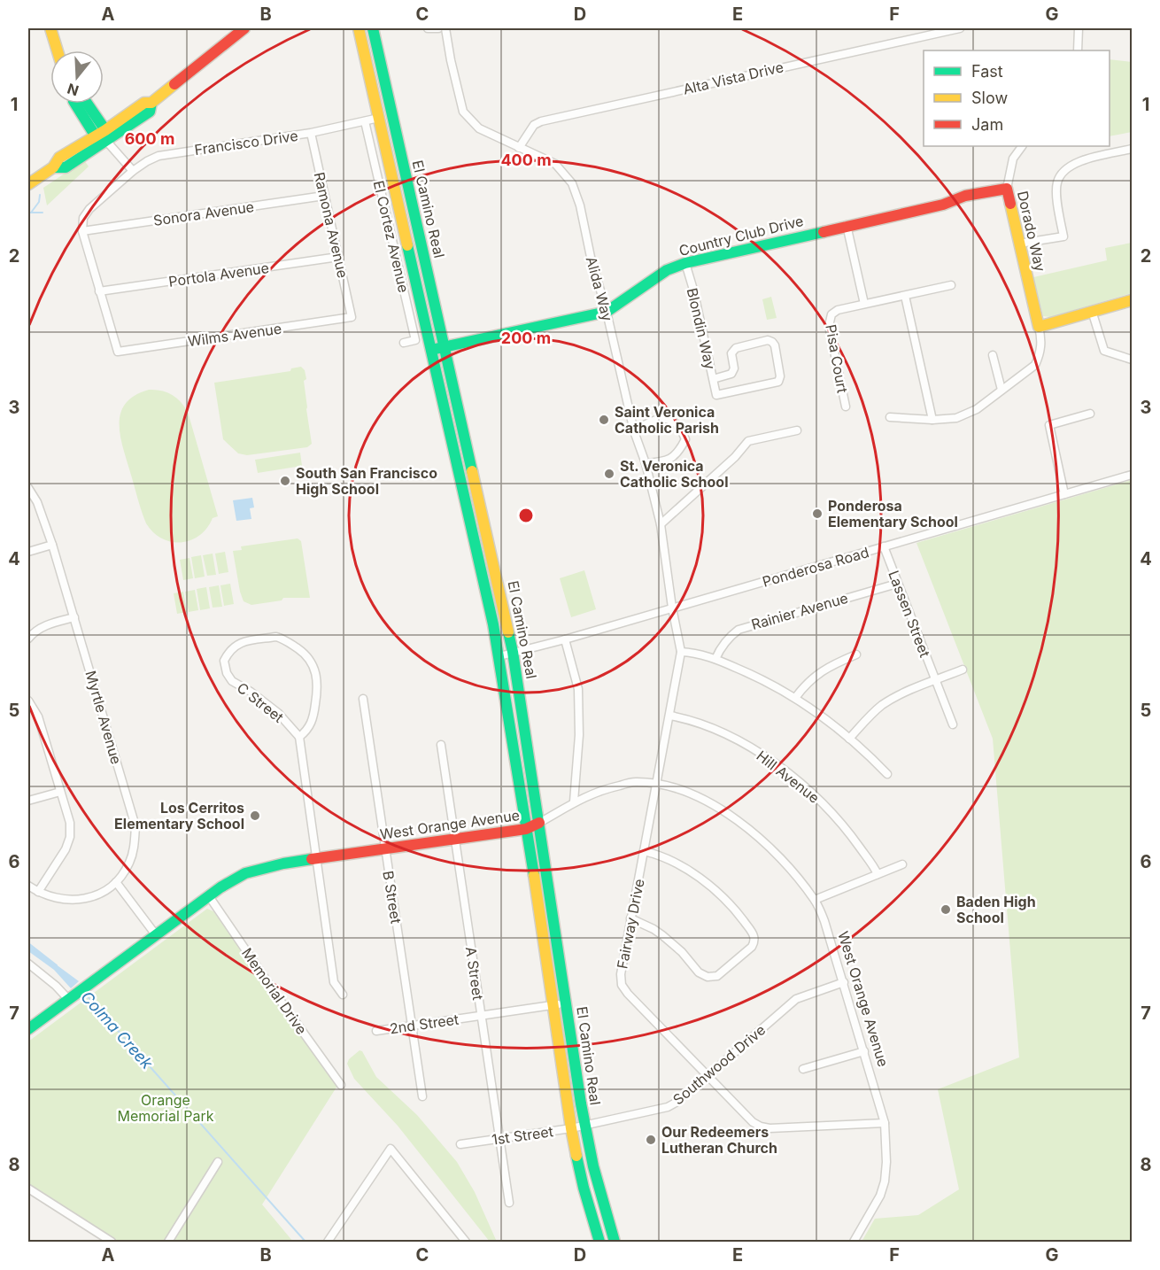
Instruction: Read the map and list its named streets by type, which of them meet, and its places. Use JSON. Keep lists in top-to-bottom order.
{
  "streets": {
    "main road": [
      "El Camino Real",
      "Dorado Way",
      "Country Club Drive",
      "West Orange Avenue"
    ],
    "street": [
      "Alta Vista Drive",
      "Francisco Drive",
      "Sonora Avenue",
      "Ramona Avenue",
      "El Cortez Avenue",
      "Portola Avenue",
      "Alida Way",
      "Blondin Way",
      "Wilms Avenue",
      "Pisa Court",
      "Ponderosa Road",
      "Rainier Avenue",
      "Lassen Street",
      "C Street",
      "Myrtle Avenue",
      "Hill Avenue",
      "B Street",
      "Fairway Drive",
      "A Street",
      "Memorial Drive",
      "2nd Street",
      "Southwood Drive",
      "1st Street"
    ]
  },
  "crossings": [
    ["Alta Vista Drive", "Alida Way"],
    ["Francisco Drive", "El Camino Real"],
    ["Francisco Drive", "Sonora Avenue"],
    ["Francisco Drive", "Ramona Avenue"],
    ["Francisco Drive", "El Cortez Avenue"],
    ["El Camino Real", "Country Club Drive"],
    ["El Camino Real", "Ponderosa Road"],
    ["El Camino Real", "West Orange Avenue"],
    ["El Camino Real", "2nd Street"],
    ["El Camino Real", "Southwood Drive"],
    ["El Camino Real", "1st Street"],
    ["Sonora Avenue", "Ramona Avenue"],
    ["Ramona Avenue", "Portola Avenue"],
    ["Ramona Avenue", "Wilms Avenue"],
    ["Dorado Way", "Country Club Drive"],
    ["Country Club Drive", "Alida Way"],
    ["Country Club Drive", "Blondin Way"],
    ["Portola Avenue", "Wilms Avenue"],
    ["Alida Way", "Ponderosa Road"],
    ["Alida Way", "Fairway Drive"],
    ["Ponderosa Road", "Lassen Street"],
    ["Ponderosa Road", "Fairway Drive"],
    ["Rainier Avenue", "Lassen Street"],
    ["Hill Avenue", "Fairway Drive"],
    ["West Orange Avenue", "B Street"],
    ["West Orange Avenue", "Fairway Drive"],
    ["West Orange Avenue", "A Street"],
    ["West Orange Avenue", "Memorial Drive"],
    ["West Orange Avenue", "Southwood Drive"],
    ["B Street", "2nd Street"],
    ["Fairway Drive", "Southwood Drive"],
    ["A Street", "2nd Street"],
    ["A Street", "1st Street"],
    ["Southwood Drive", "1st Street"]
  ],
  "water": ["Colma Creek"],
  "parks": ["Orange Memorial Park"],
  "places": [
    "Saint Veronica Catholic Parish",
    "St. Veronica Catholic School",
    "South San Francisco High School",
    "Ponderosa Elementary School",
    "Los Cerritos Elementary School",
    "Baden High School",
    "Our Redeemers Lutheran Church"
  ],
  "legend": ["Fast", "Slow", "Jam"],
  "north": "bottom",
  "grid": {
    "columns": [
      "A",
      "B",
      "C",
      "D",
      "E",
      "F",
      "G"
    ],
    "rows": [
      "1",
      "2",
      "3",
      "4",
      "5",
      "6",
      "7",
      "8"
    ]
  },
  "rings": ["600 m", "400 m", "200 m"]
}
